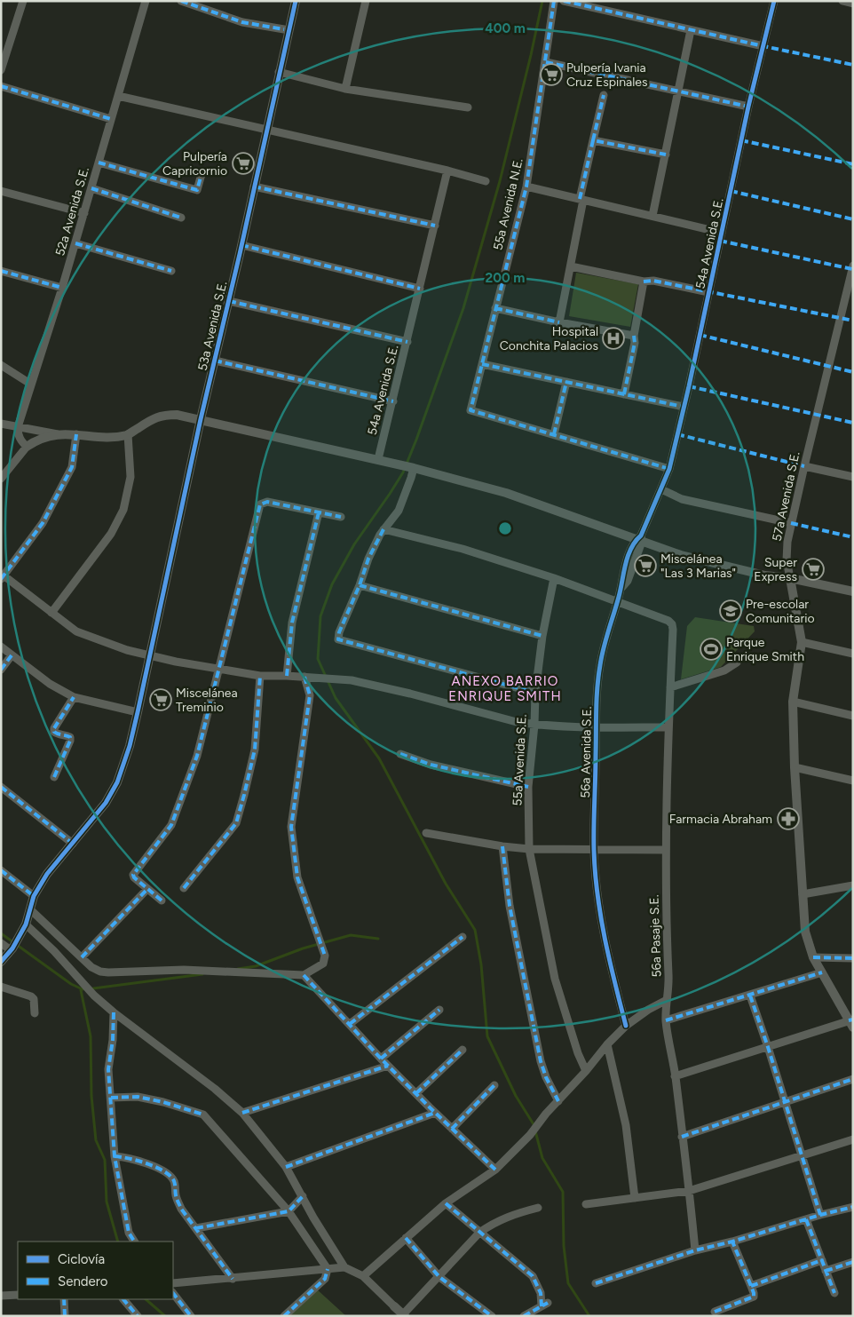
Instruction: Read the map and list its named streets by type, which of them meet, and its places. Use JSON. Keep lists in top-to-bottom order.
{
  "streets": {
    "street": [
      "55a Avenida N.E.",
      "52a Avenida S.E.",
      "54a Avenida S.E.",
      "53a Avenida S.E.",
      "57a Avenida S.E.",
      "56a Avenida S.E.",
      "55a Avenida S.E.",
      "56a Pasaje S.E."
    ]
  },
  "crossings": [
    ["54a Avenida S.E.", "56a Avenida S.E."],
    ["56a Avenida S.E.", "56a Pasaje S.E."]
  ],
  "districts": ["ANEXO BARRIO ENRIQUE SMITH"],
  "places": {
    "supermarket": [
      "Pulpería Ivania Cruz Espinales",
      "Pulpería Capricornio",
      "Miscelánea \"Las 3 Marias\"",
      "Super Express",
      "Miscelánea Treminio"
    ],
    "hospital": ["Hospital Conchita Palacios"],
    "school or university": ["Pre-escolar Comunitario"],
    "sports": ["Parque Enrique Smith"],
    "pharmacy": ["Farmacia Abraham"]
  },
  "legend": ["Ciclovía", "Sendero"],
  "rings": ["400 m", "200 m"]
}
